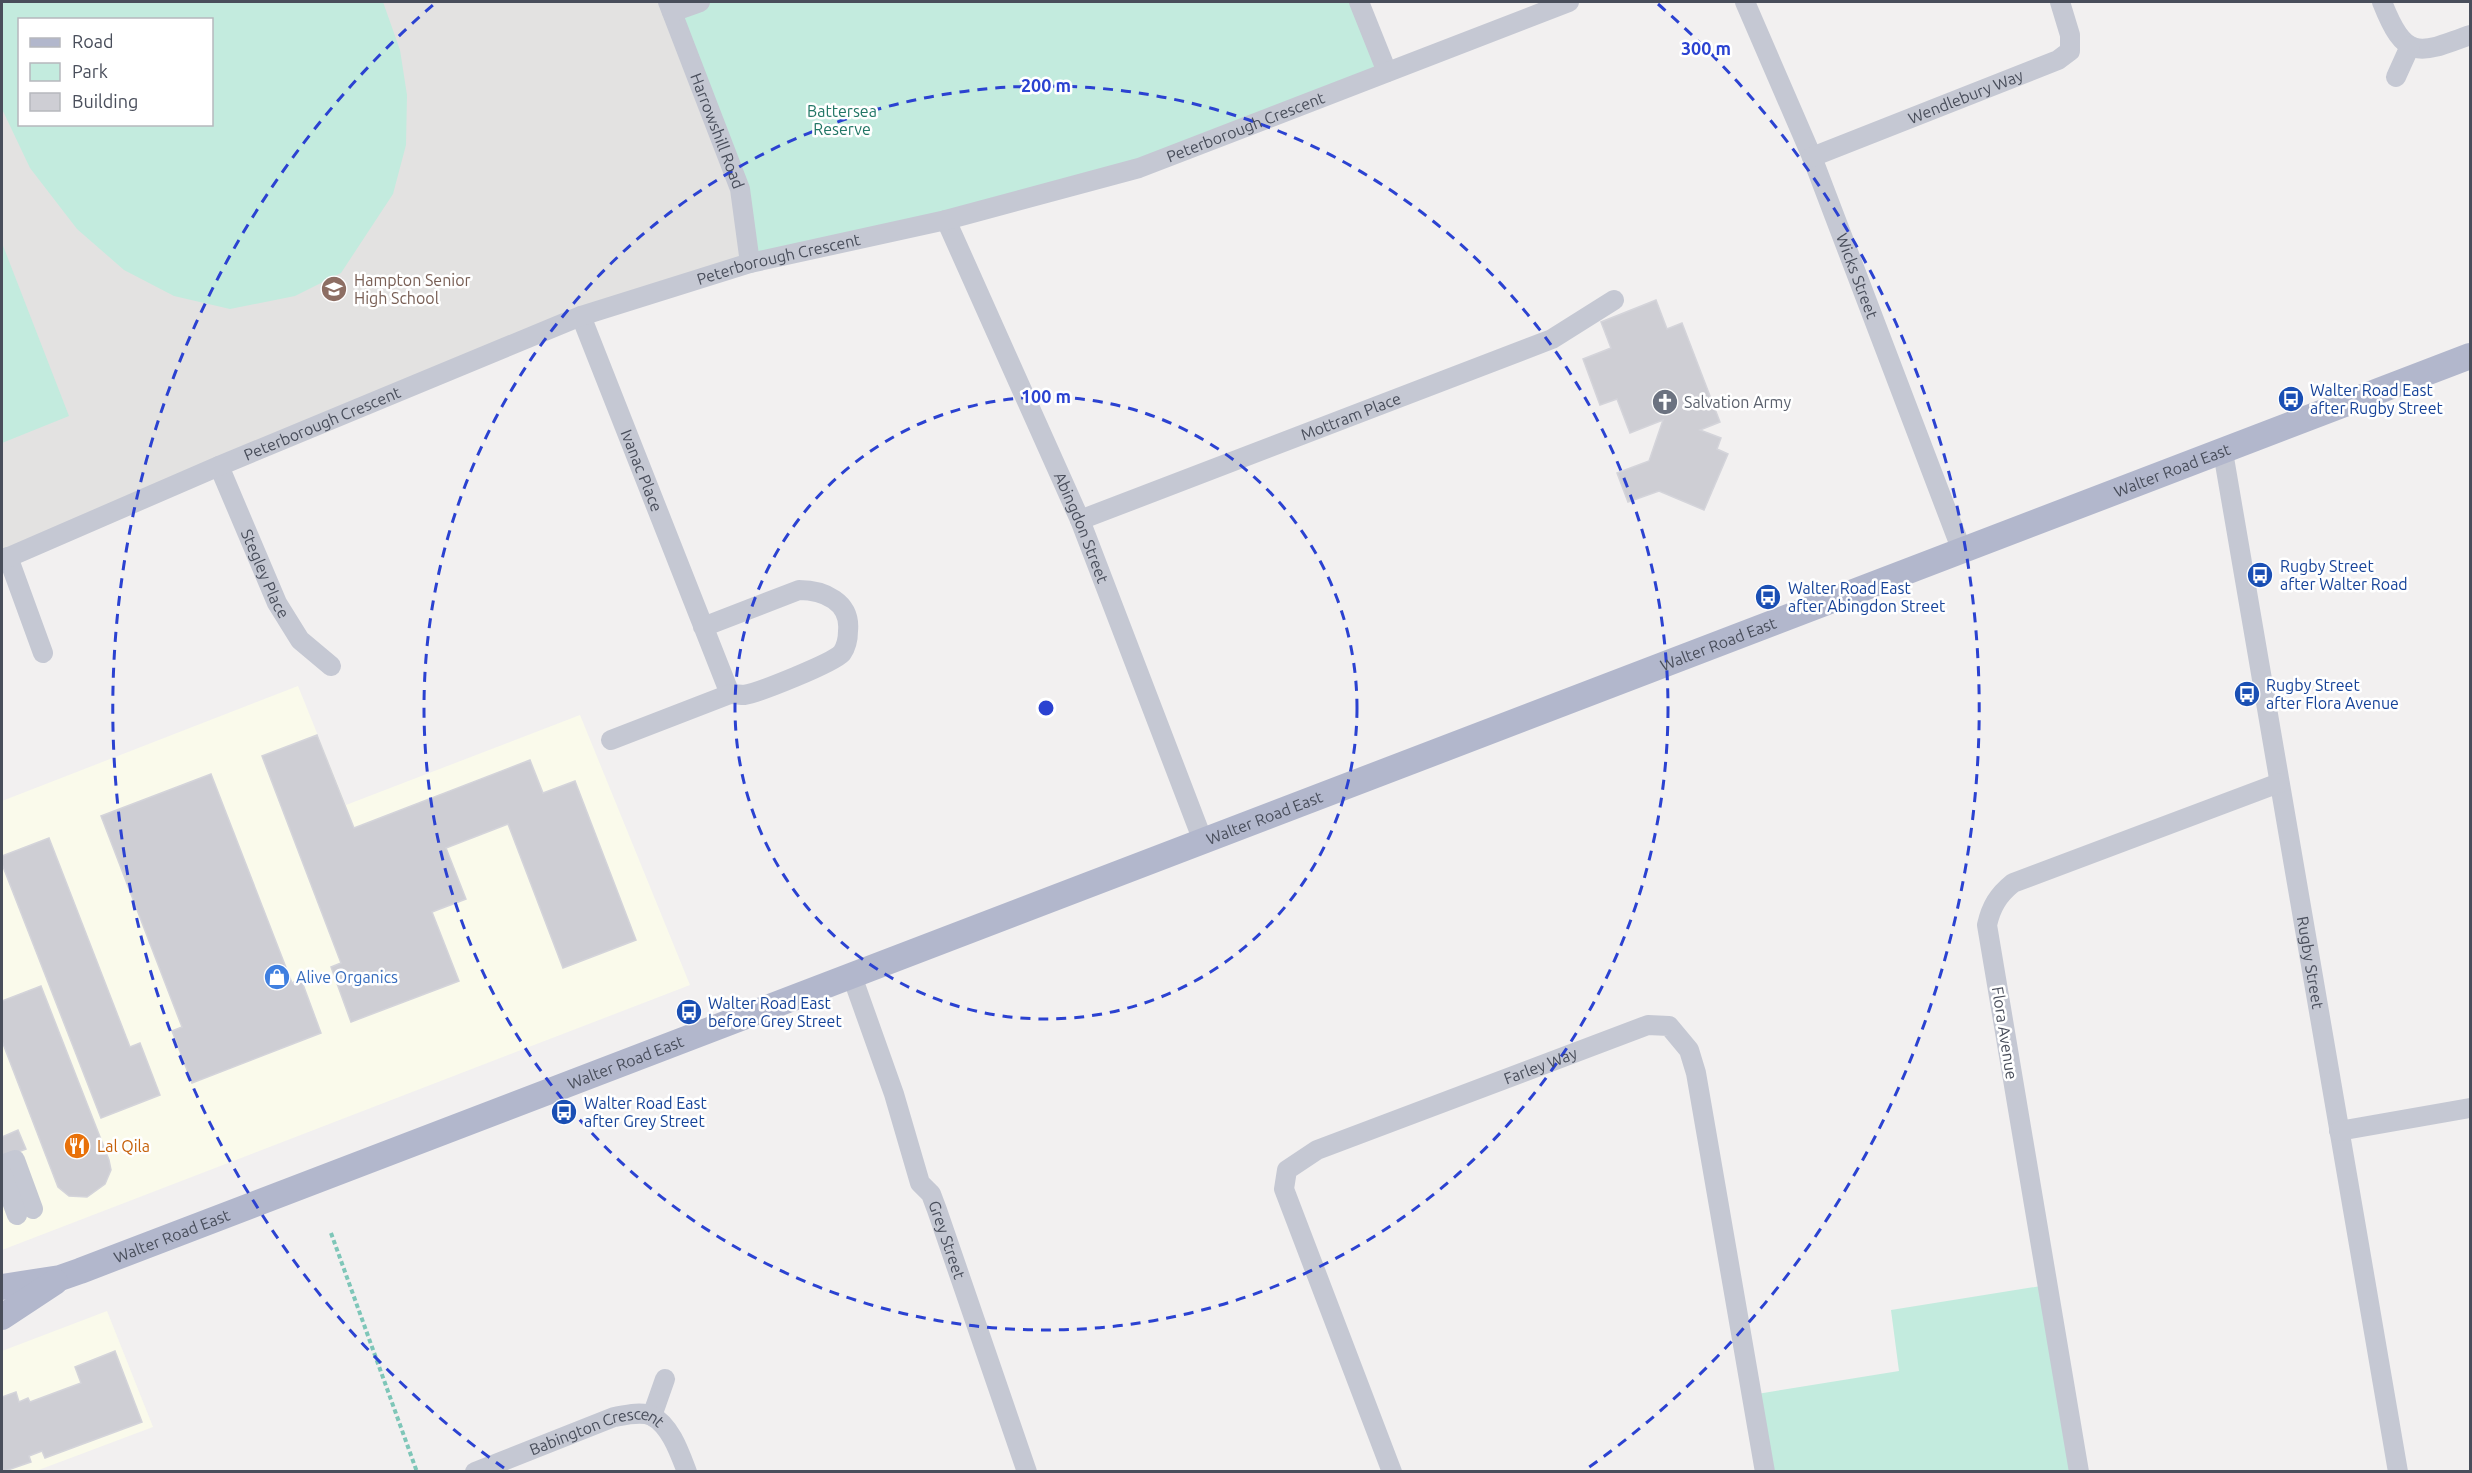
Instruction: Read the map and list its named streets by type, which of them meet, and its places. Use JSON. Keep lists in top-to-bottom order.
{
  "streets": {
    "main road": ["Walter Road East"],
    "street": [
      "Wendlebury Way",
      "Peterborough Crescent",
      "Harrowshill Road",
      "Wicks Street",
      "Mottram Place",
      "Ivanac Place",
      "Abingdon Street",
      "Stegley Place",
      "Rugby Street",
      "Flora Avenue",
      "Farley Way",
      "Grey Street",
      "Babington Crescent"
    ]
  },
  "crossings": [
    ["Wendlebury Way", "Wicks Street"],
    ["Peterborough Crescent", "Harrowshill Road"],
    ["Peterborough Crescent", "Ivanac Place"],
    ["Peterborough Crescent", "Abingdon Street"],
    ["Peterborough Crescent", "Stegley Place"],
    ["Wicks Street", "Walter Road East"],
    ["Mottram Place", "Abingdon Street"],
    ["Walter Road East", "Abingdon Street"],
    ["Walter Road East", "Rugby Street"],
    ["Walter Road East", "Grey Street"],
    ["Rugby Street", "Flora Avenue"]
  ],
  "parks": ["Battersea Reserve"],
  "places": {
    "school or university": ["Hampton Senior High School"],
    "bus stop": [
      "Walter Road East after Rugby Street",
      "Rugby Street after Walter Road",
      "Walter Road East after Abingdon Street",
      "Rugby Street after Flora Avenue",
      "Walter Road East before Grey Street",
      "Walter Road East after Grey Street"
    ],
    "church": ["Salvation Army"],
    "shop": ["Alive Organics"],
    "restaurant": ["Lal Qila"]
  },
  "legend": ["Road", "Park", "Building"],
  "rings": ["300 m", "200 m", "100 m"]
}
